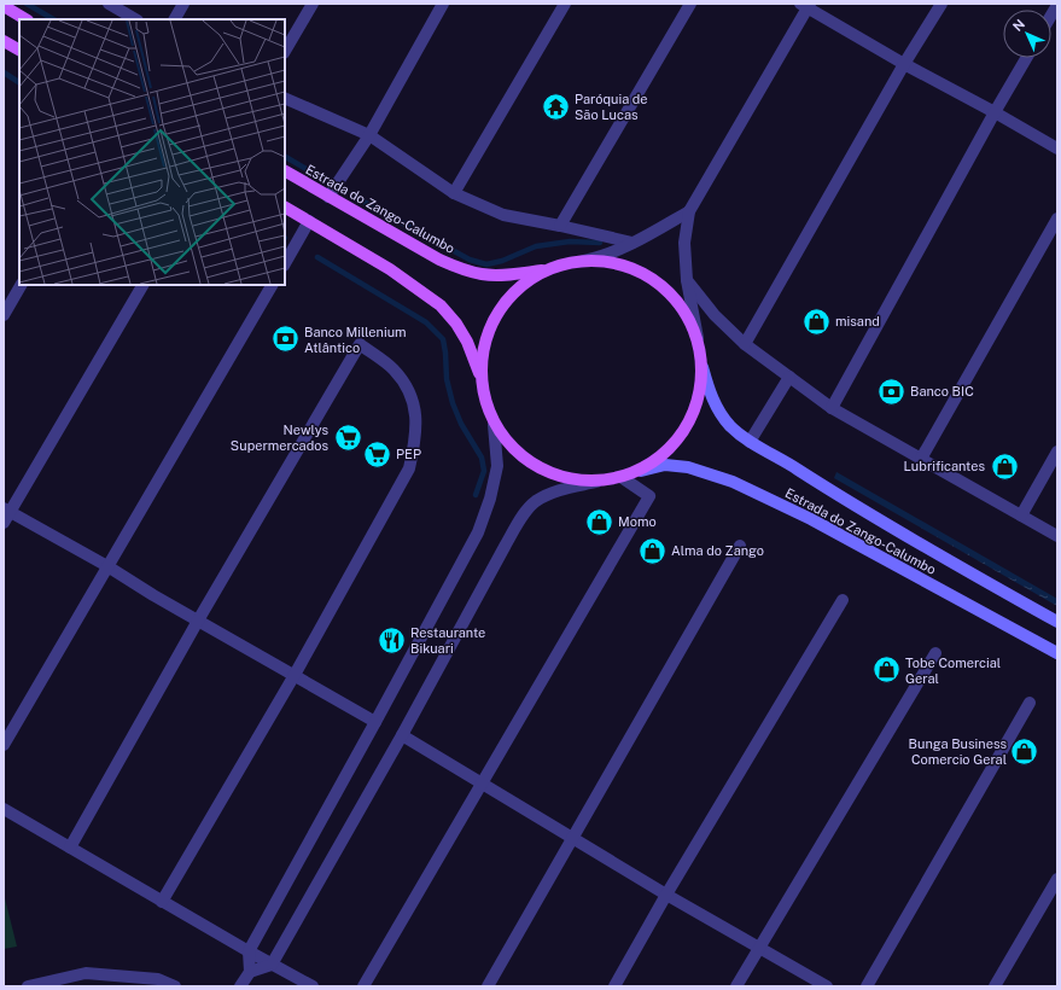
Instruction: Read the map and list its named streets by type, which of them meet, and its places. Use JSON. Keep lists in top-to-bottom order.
{
  "streets": {
    "main road": ["Estrada do Zango-Calumbo"]
  },
  "places": {
    "temple": ["Paróquia de São Lucas"],
    "shop": [
      "misand",
      "Lubrificantes",
      "Momo",
      "Alma do Zango",
      "Tobe Comercial Geral",
      "Bunga Business Comercio Geral"
    ],
    "bank": ["Banco Millenium Atlântico", "Banco BIC"],
    "supermarket": ["Newlys Supermercados", "PEP"],
    "restaurant": ["Restaurante Bikuari"]
  },
  "north": "top left"
}
